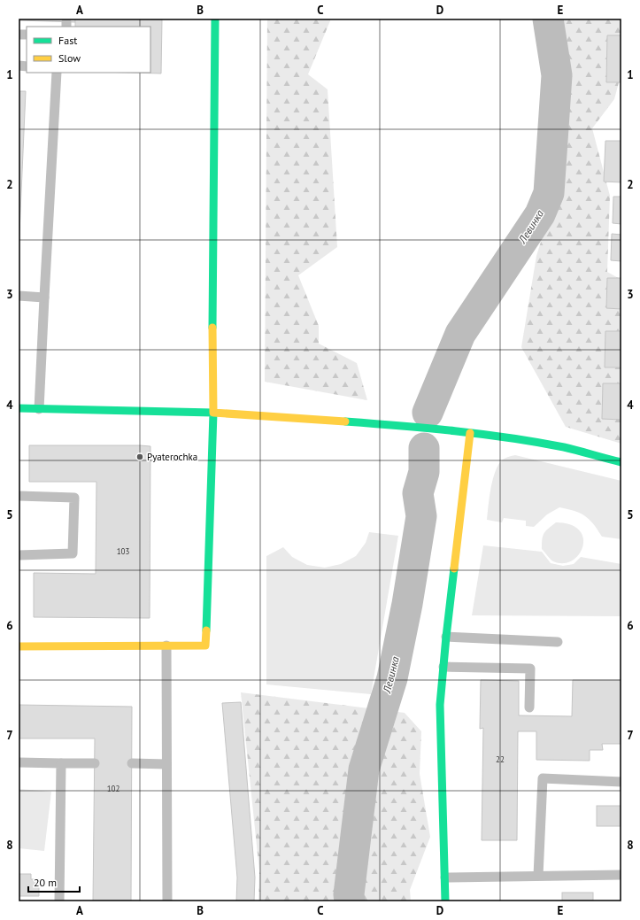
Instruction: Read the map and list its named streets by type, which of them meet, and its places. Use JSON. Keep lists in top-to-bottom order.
{
  "water": ["Левинка"],
  "places": ["Pyaterochka"],
  "house_numbers": ["103", "22", "102"],
  "legend": ["Fast", "Slow"],
  "scale_bar": "20 m",
  "grid": {
    "columns": [
      "A",
      "B",
      "C",
      "D",
      "E"
    ],
    "rows": [
      "1",
      "2",
      "3",
      "4",
      "5",
      "6",
      "7",
      "8"
    ]
  }
}
